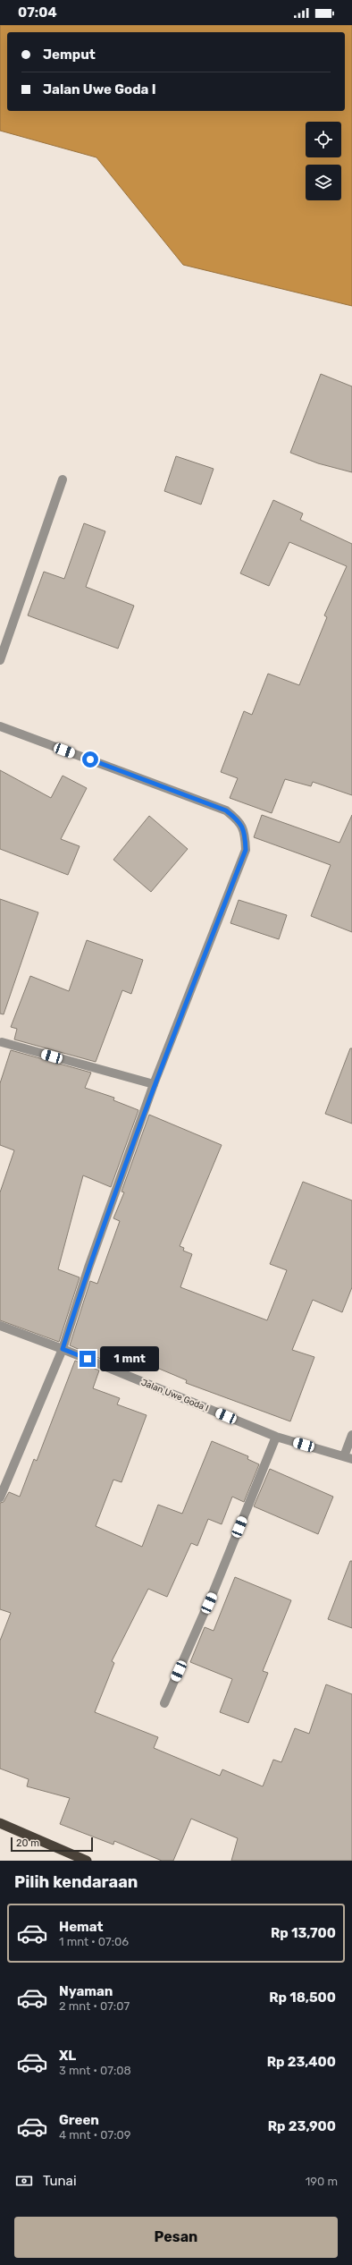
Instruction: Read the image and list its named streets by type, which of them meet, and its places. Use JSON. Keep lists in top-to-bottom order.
{
  "streets": {
    "street": ["Jalan Uwe Goda I"]
  },
  "scale_bar": "20 m",
  "page": {
    "status": "07:04",
    "banner": ["Jemput", "Jalan Uwe Goda I"],
    "bubble": "1 mnt",
    "scale": "20 m",
    "heading": "Pilih kendaraan",
    "list": [
      {
        "name": "Hemat",
        "note": "1 mnt · 07:06",
        "value": "Rp 13,700"
      },
      {
        "name": "Nyaman",
        "note": "2 mnt · 07:07",
        "value": "Rp 18,500"
      },
      {
        "name": "XL",
        "note": "3 mnt · 07:08",
        "value": "Rp 23,400"
      },
      {
        "name": "Green",
        "note": "4 mnt · 07:09",
        "value": "Rp 23,900"
      }
    ],
    "pay": ["Tunai", "190 m"],
    "buttons": "Pesan"
  }
}
